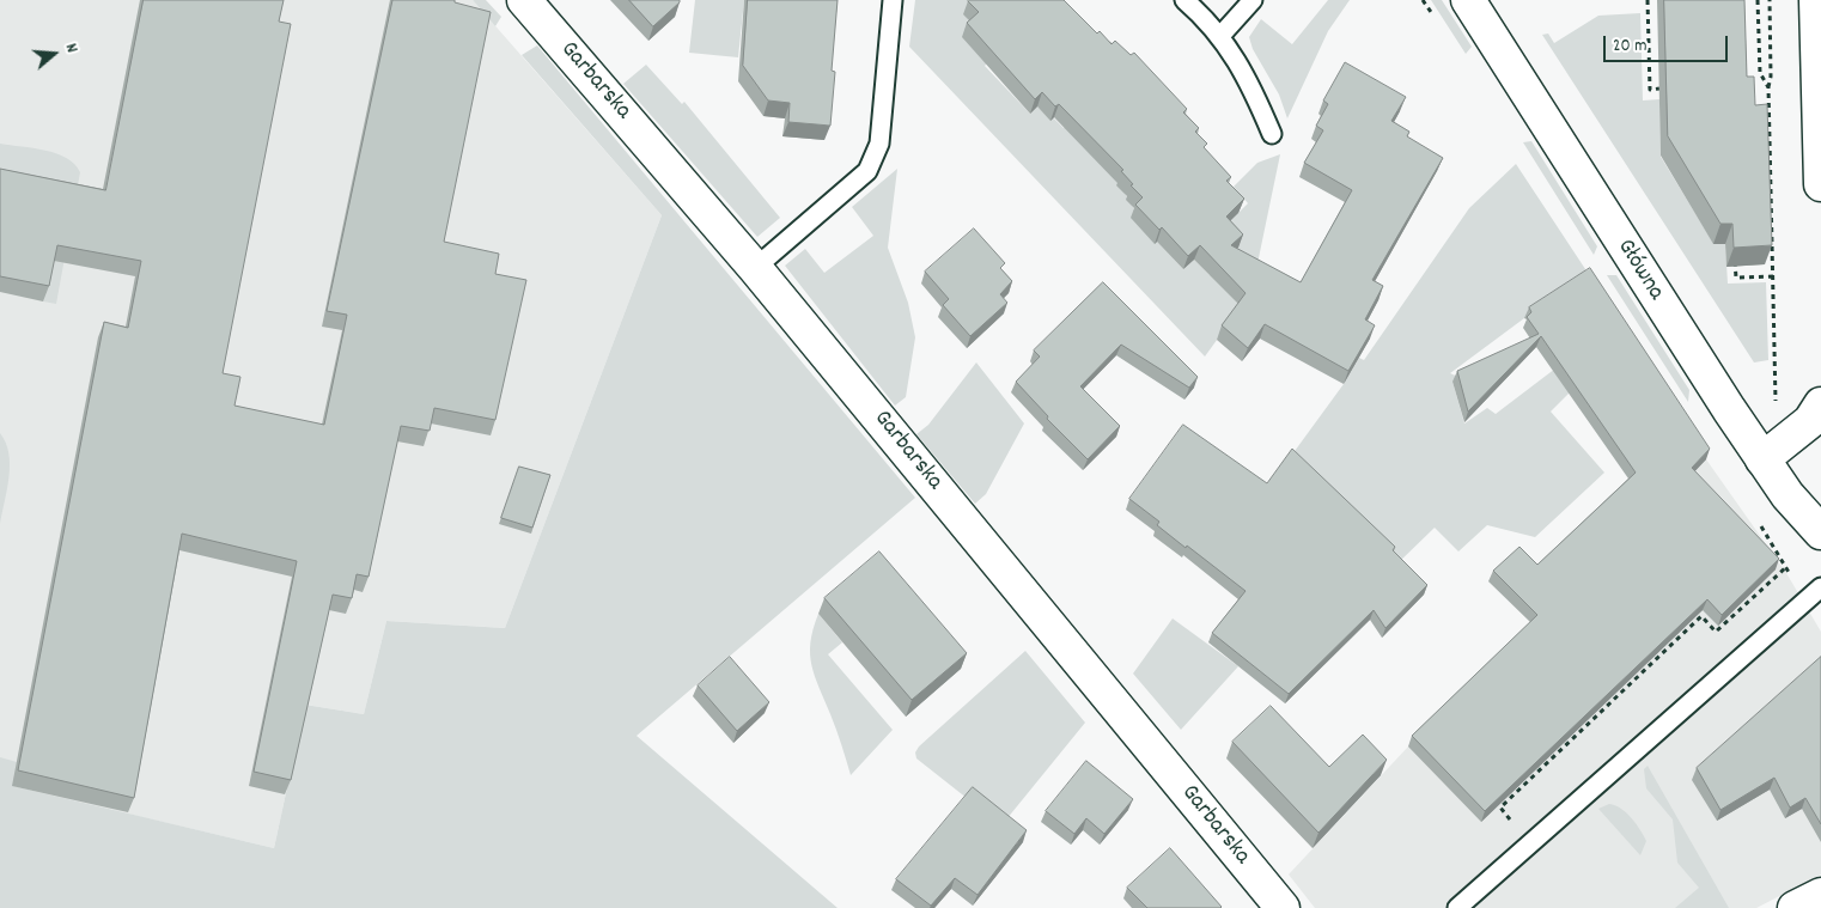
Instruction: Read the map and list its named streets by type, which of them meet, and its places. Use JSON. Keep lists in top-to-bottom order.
{
  "streets": {
    "street": ["Garbarska", "Główna"]
  },
  "scale_bar": "20 m",
  "north": "right"
}
